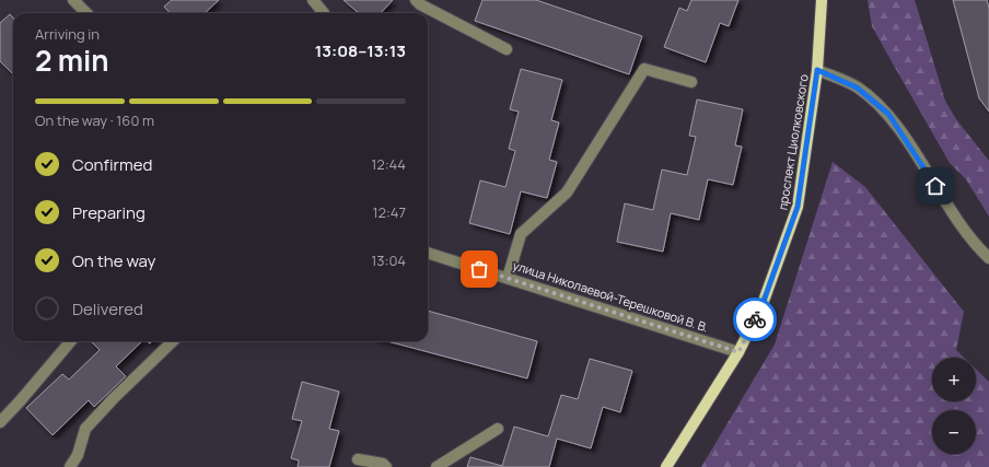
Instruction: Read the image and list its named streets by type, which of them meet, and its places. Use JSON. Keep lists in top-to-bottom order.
{
  "streets": {
    "main road": ["проспект Циолковского"],
    "street": ["улица Николаевой-Терешковой В. В."]
  },
  "crossings": [
    ["проспект Циолковского", "улица Николаевой-Терешковой В. В."]
  ],
  "page": {
    "heading": ["2 min", "Arriving in", "13:08–13:13"],
    "bar": "On the way · 160 m",
    "list": [
      ["Confirmed", "12:44"],
      ["Preparing", "12:47"],
      ["On the way", "13:04"],
      "Delivered"
    ],
    "map_buttons": ["+", "−"]
  }
}
